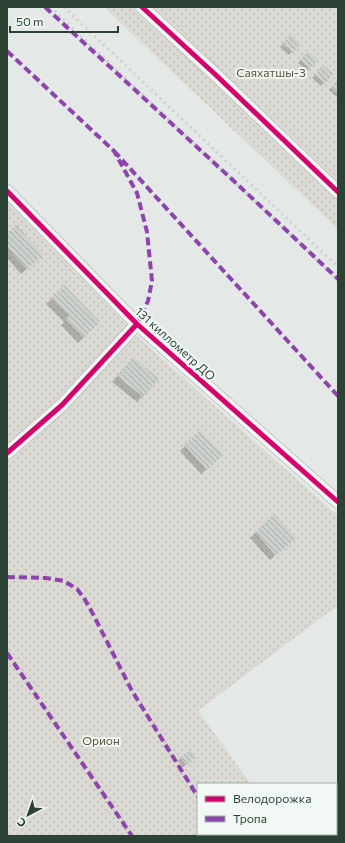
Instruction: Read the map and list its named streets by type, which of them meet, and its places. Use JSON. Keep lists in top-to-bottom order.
{
  "streets": {
    "street": ["131 киллометр ДО"]
  },
  "parks": ["Саяхатшы-3", "Орион"],
  "legend": ["Велодорожка", "Тропа"],
  "scale_bar": "50 m",
  "north": "bottom left"
}
